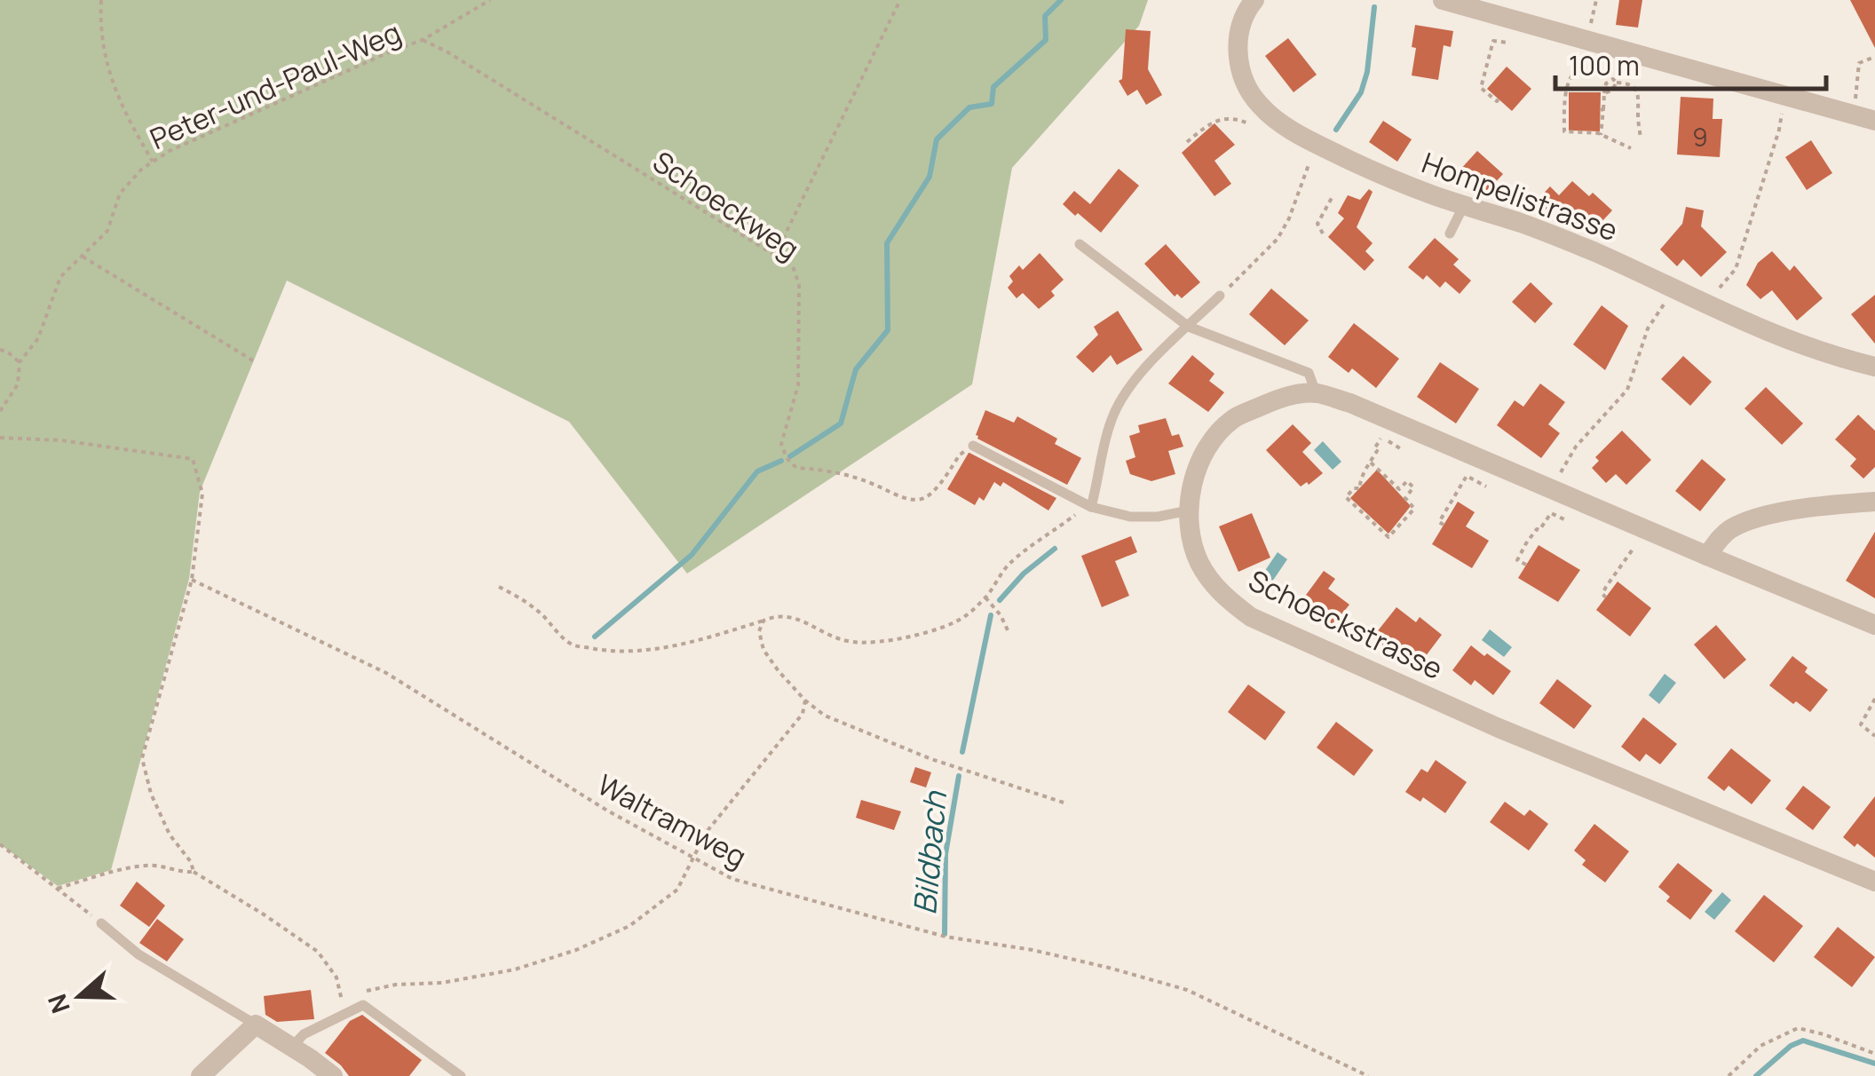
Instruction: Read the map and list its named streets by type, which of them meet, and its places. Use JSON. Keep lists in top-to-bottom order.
{
  "streets": {
    "street": ["Hompelistrasse", "Schoeckstrasse"],
    "path": ["Peter-und-Paul-Weg", "Schoeckweg", "Waltramweg"]
  },
  "crossings": [
    ["Peter-und-Paul-Weg", "Schoeckweg"]
  ],
  "water": ["Bildbach"],
  "house_numbers": ["9"],
  "scale_bar": "100 m",
  "north": "left"
}
